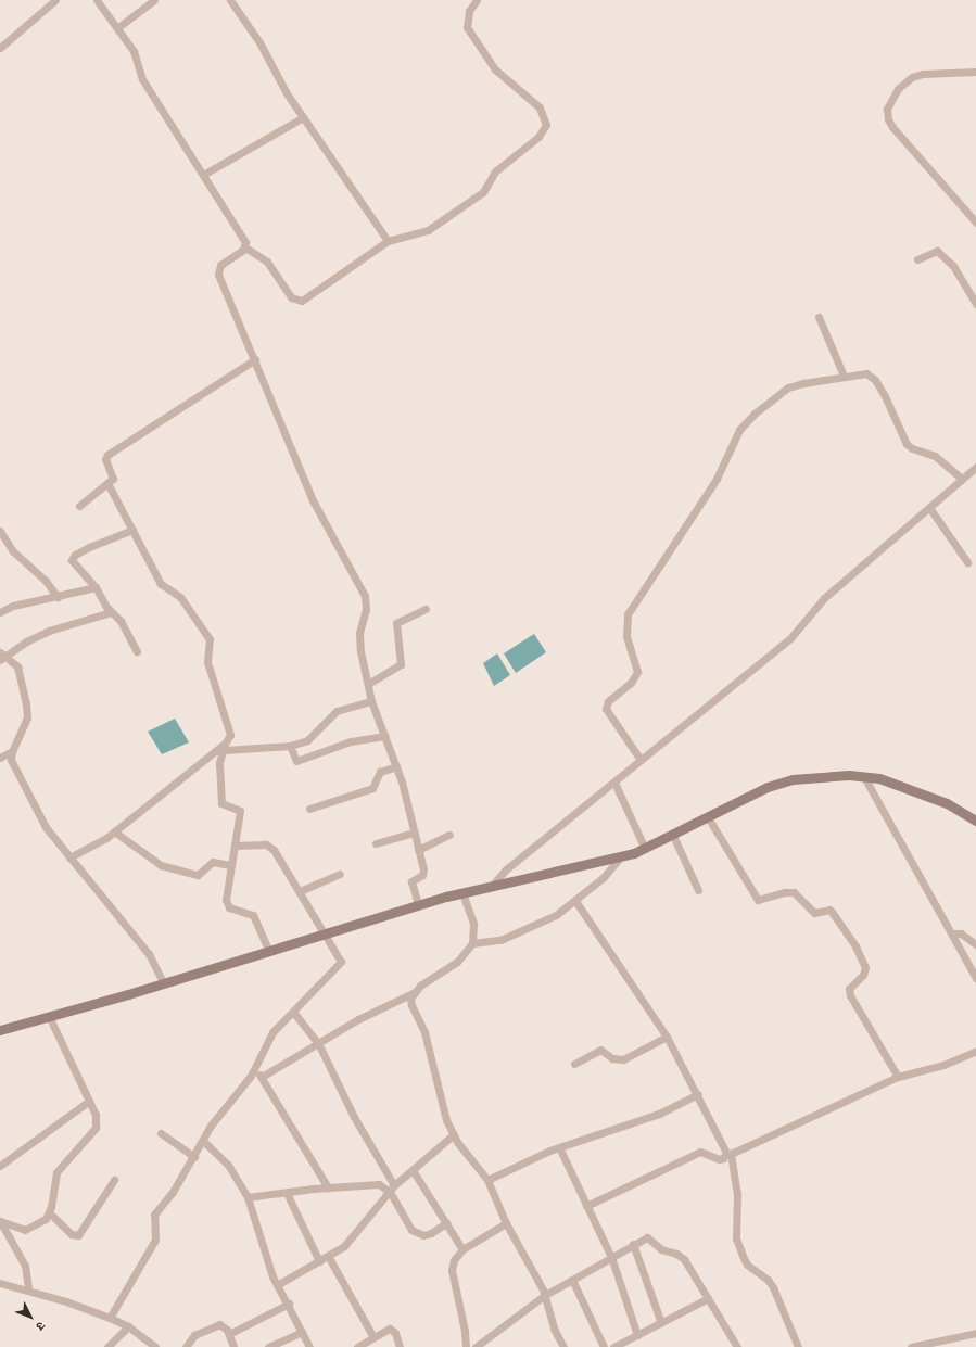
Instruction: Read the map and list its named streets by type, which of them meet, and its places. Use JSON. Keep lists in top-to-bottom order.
{
  "north": "bottom right"
}
